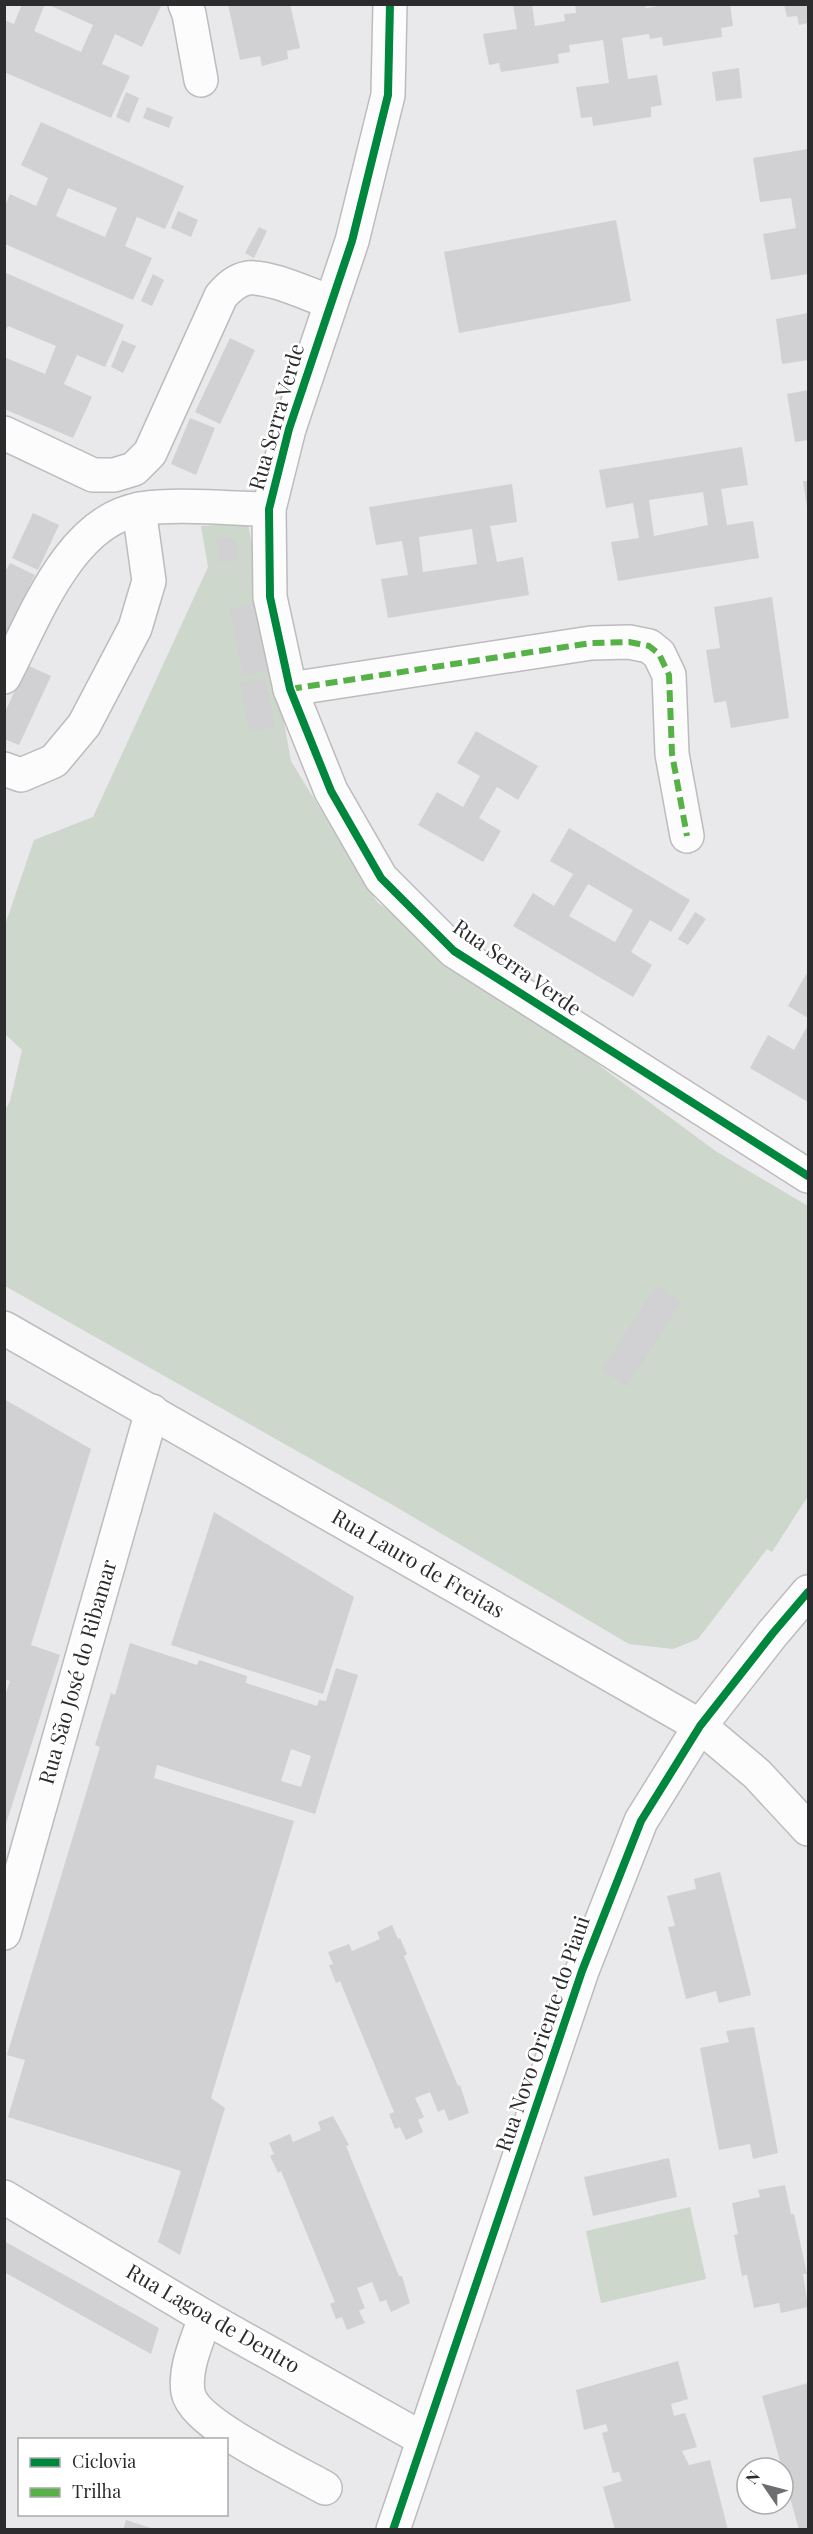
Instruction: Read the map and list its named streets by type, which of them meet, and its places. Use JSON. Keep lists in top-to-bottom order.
{
  "streets": {
    "street": [
      "Rua Serra Verde",
      "Rua Lauro de Freitas",
      "Rua São José do Ribamar",
      "Rua Novo Oriente do Piaui",
      "Rua Lagoa de Dentro"
    ]
  },
  "crossings": [
    ["Rua Lauro de Freitas", "Rua São José do Ribamar"],
    ["Rua Lauro de Freitas", "Rua Novo Oriente do Piaui"],
    ["Rua Novo Oriente do Piaui", "Rua Lagoa de Dentro"]
  ],
  "legend": ["Ciclovia", "Trilha"],
  "north": "top left"
}
